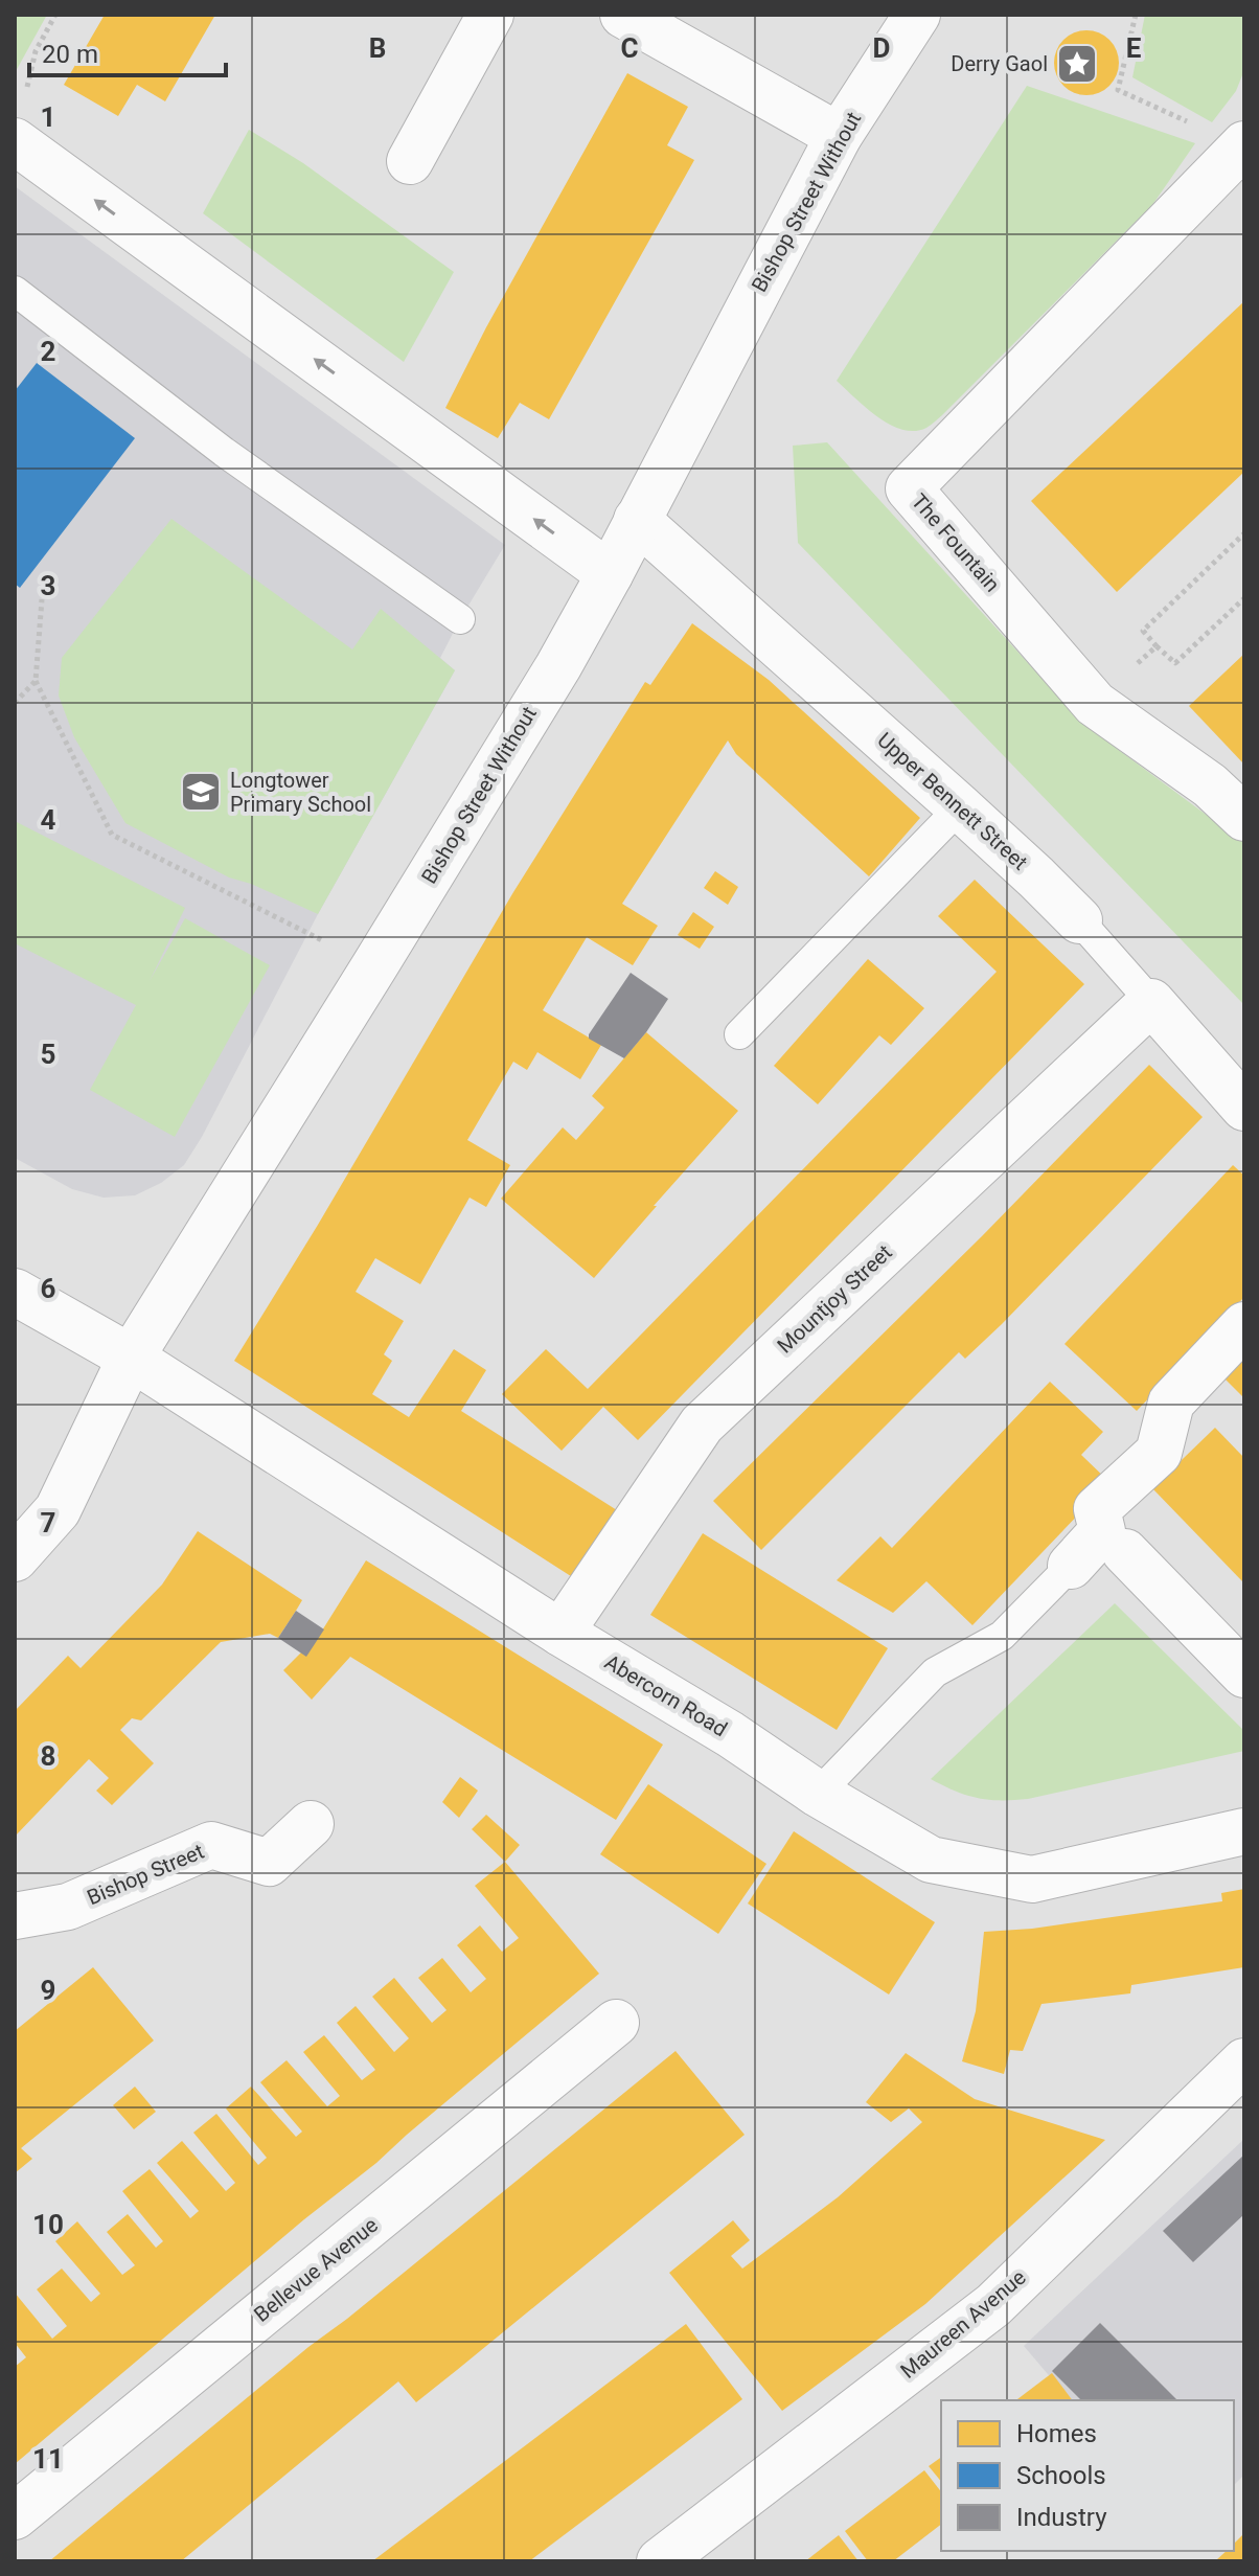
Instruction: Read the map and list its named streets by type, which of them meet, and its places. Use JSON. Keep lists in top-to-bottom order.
{
  "streets": {
    "street": [
      "Bishop Street Without",
      "The Fountain",
      "Upper Bennett Street",
      "Mountjoy Street",
      "Abercorn Road",
      "Bishop Street",
      "Bellevue Avenue",
      "Maureen Avenue"
    ]
  },
  "crossings": [
    ["Bishop Street Without", "Upper Bennett Street"],
    ["Bishop Street Without", "Abercorn Road"],
    ["Upper Bennett Street", "Mountjoy Street"],
    ["Mountjoy Street", "Abercorn Road"]
  ],
  "places": {
    "place": ["Derry Gaol"],
    "school or university": ["Longtower Primary School"]
  },
  "legend": ["Homes", "Schools", "Industry"],
  "scale_bar": "20 m",
  "grid": {
    "columns": [
      "B",
      "C",
      "D",
      "E"
    ],
    "rows": [
      "1",
      "2",
      "3",
      "4",
      "5",
      "6",
      "7",
      "8",
      "9",
      "10",
      "11"
    ]
  }
}
